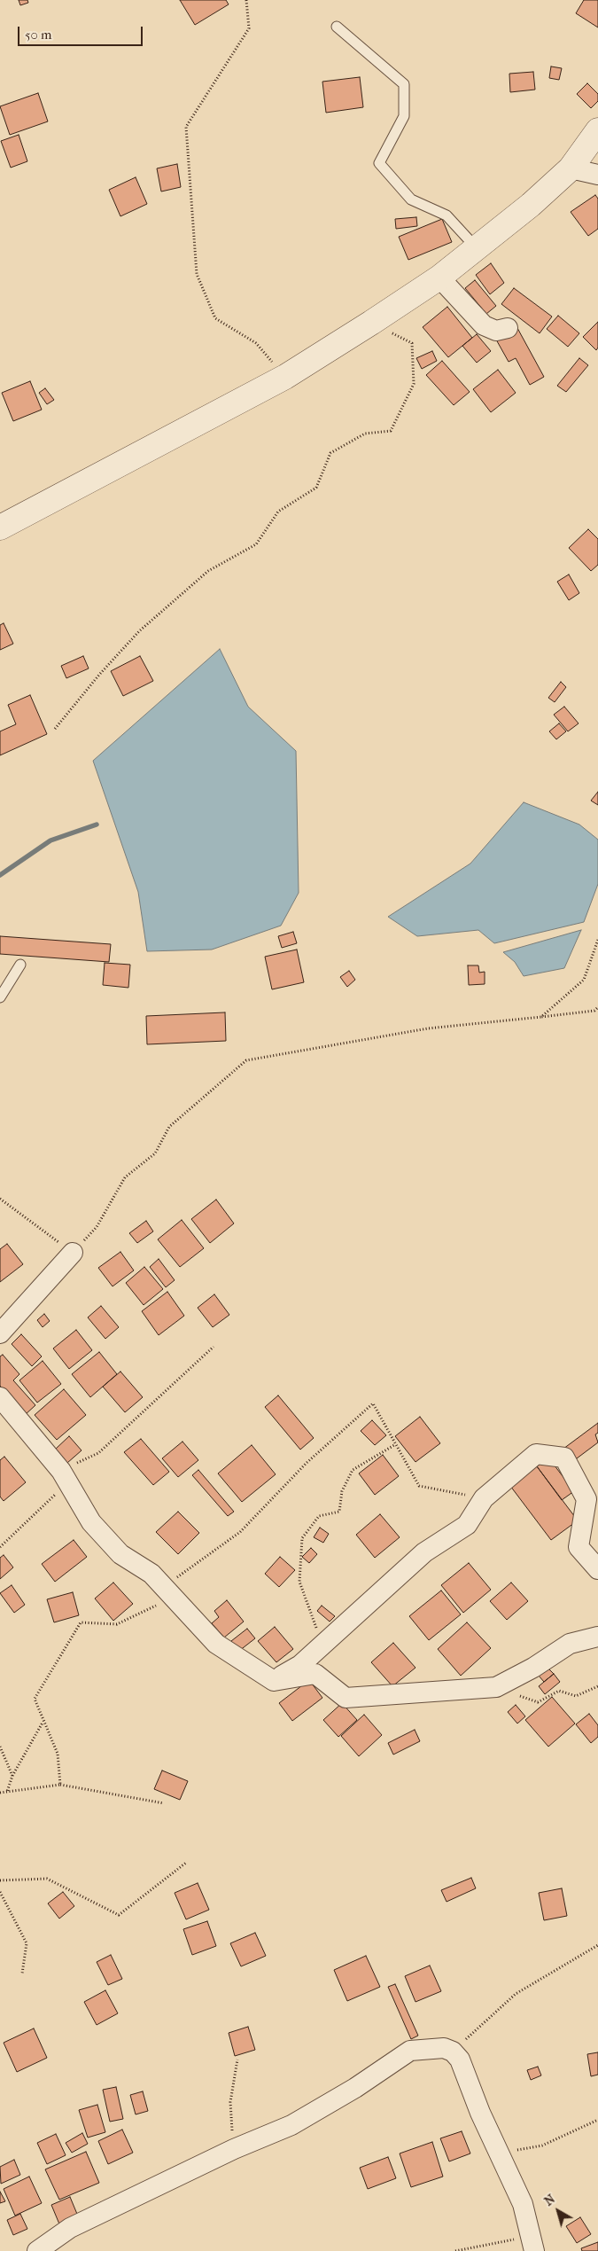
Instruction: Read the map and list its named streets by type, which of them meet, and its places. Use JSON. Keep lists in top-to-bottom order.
{
  "scale_bar": "50 m",
  "north": "top left"
}
